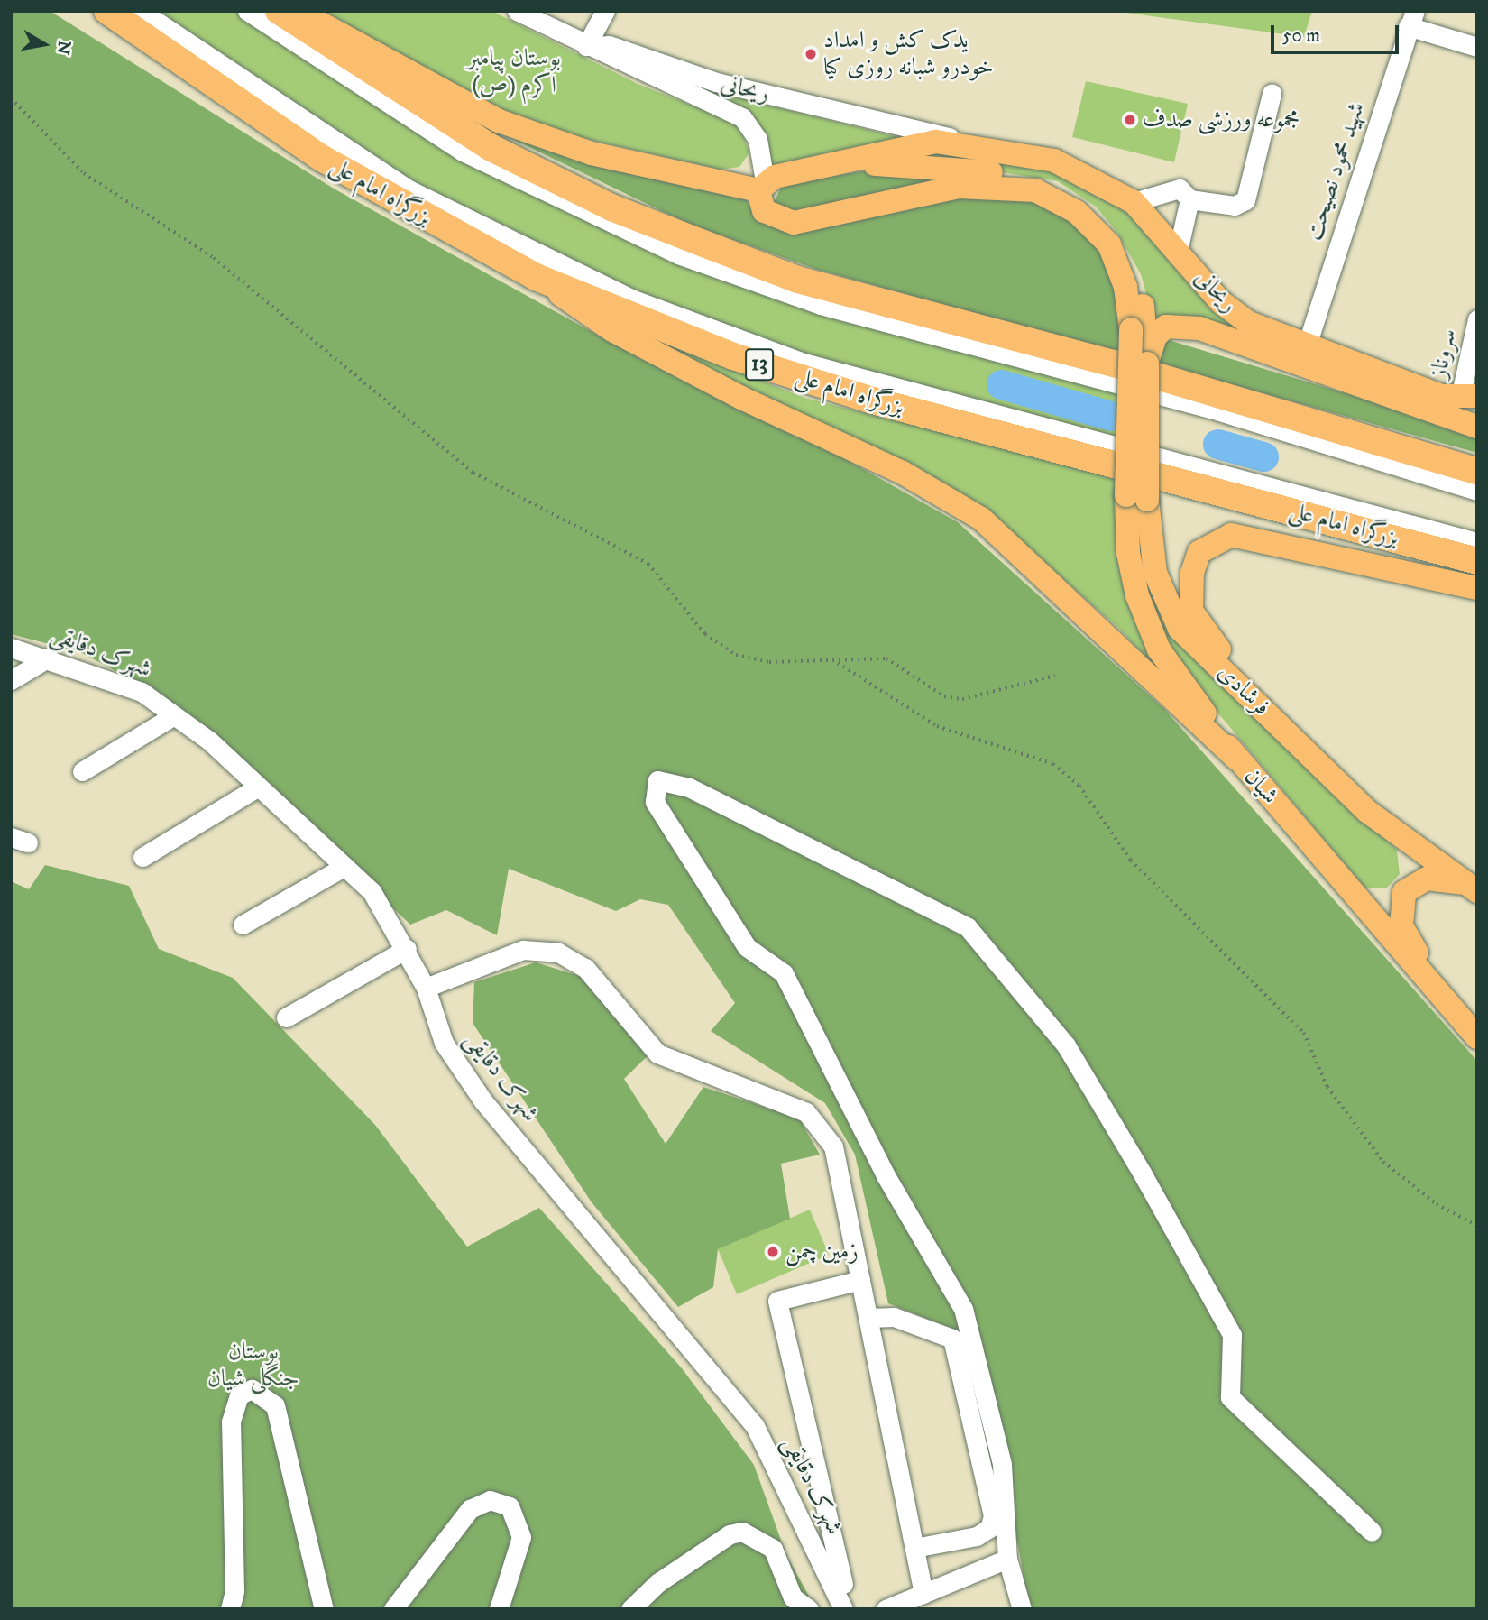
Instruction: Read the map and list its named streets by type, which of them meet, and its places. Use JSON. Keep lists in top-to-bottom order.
{
  "streets": {
    "highway": ["بزرگراه امام علی", "13"],
    "main road": ["ریحانی", "فرشادی", "شیان"],
    "street": ["شهید محمود نصیحت", "سروناز", "شهرک دقایقی"]
  },
  "crossings": [
    ["ریحانی", "شهید محمود نصیحت"],
    ["ریحانی", "سروناز"],
    ["ریحانی", "فرشادی"],
    ["ریحانی", "شیان"],
    ["فرشادی", "شیان"]
  ],
  "parks": ["بوستان پیامبر اکرم (ص)", "بوستان جنگلی شیان"],
  "places": ["یدک کش و امداد خودرو شبانه روزی کیا", "مجموعه ورزشی صدف", "زمین چمن"],
  "scale_bar": "50 m",
  "north": "right"
}
